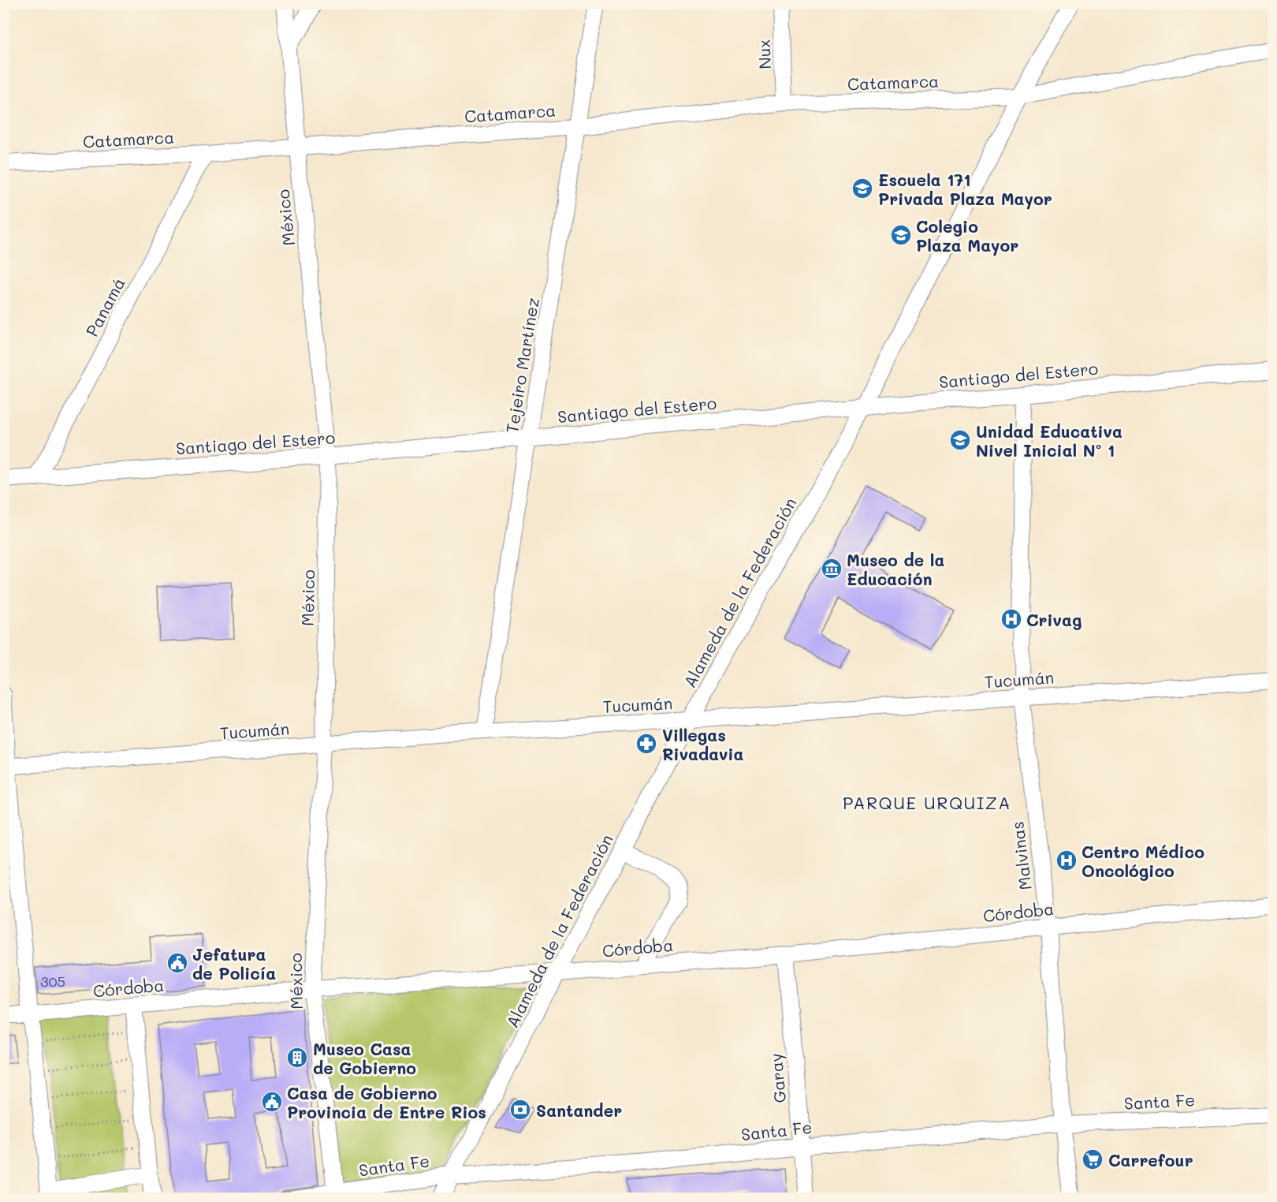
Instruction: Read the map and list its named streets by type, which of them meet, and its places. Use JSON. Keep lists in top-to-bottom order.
{
  "streets": {
    "street": [
      "Nux",
      "Catamarca",
      "México",
      "Panamá",
      "Tejeiro Martínez",
      "Santiago del Estero",
      "Alameda de la Federación",
      "Tucumán",
      "Malvinas",
      "Córdoba",
      "Garay",
      "Santa Fe"
    ]
  },
  "crossings": [
    ["Nux", "Catamarca"],
    ["Catamarca", "México"],
    ["Catamarca", "Panamá"],
    ["Catamarca", "Tejeiro Martínez"],
    ["Catamarca", "Alameda de la Federación"],
    ["México", "Santiago del Estero"],
    ["México", "Tucumán"],
    ["México", "Córdoba"],
    ["México", "Santa Fe"],
    ["Panamá", "Santiago del Estero"],
    ["Tejeiro Martínez", "Santiago del Estero"],
    ["Tejeiro Martínez", "Tucumán"],
    ["Santiago del Estero", "Alameda de la Federación"],
    ["Santiago del Estero", "Malvinas"],
    ["Alameda de la Federación", "Tucumán"],
    ["Alameda de la Federación", "Córdoba"],
    ["Alameda de la Federación", "Santa Fe"],
    ["Tucumán", "Malvinas"],
    ["Malvinas", "Córdoba"],
    ["Malvinas", "Santa Fe"],
    ["Córdoba", "Garay"],
    ["Garay", "Santa Fe"]
  ],
  "districts": ["PARQUE URQUIZA"],
  "places": {
    "school or university": ["Escuela 171 Privada Plaza Mayor", "Colegio Plaza Mayor", "Unidad Educativa Nivel Inicial Nº 1"],
    "museum": ["Museo de la Educación"],
    "hospital": ["Crivag", "Centro Médico Oncológico"],
    "pharmacy": ["Villegas Rivadavia"],
    "public building": ["Jefatura de Policía", "Casa de Gobierno Provincia de Entre Rios"],
    "building": ["Museo Casa de Gobierno"],
    "bank": ["Santander"],
    "supermarket": ["Carrefour"]
  },
  "house_numbers": ["305"]
}
